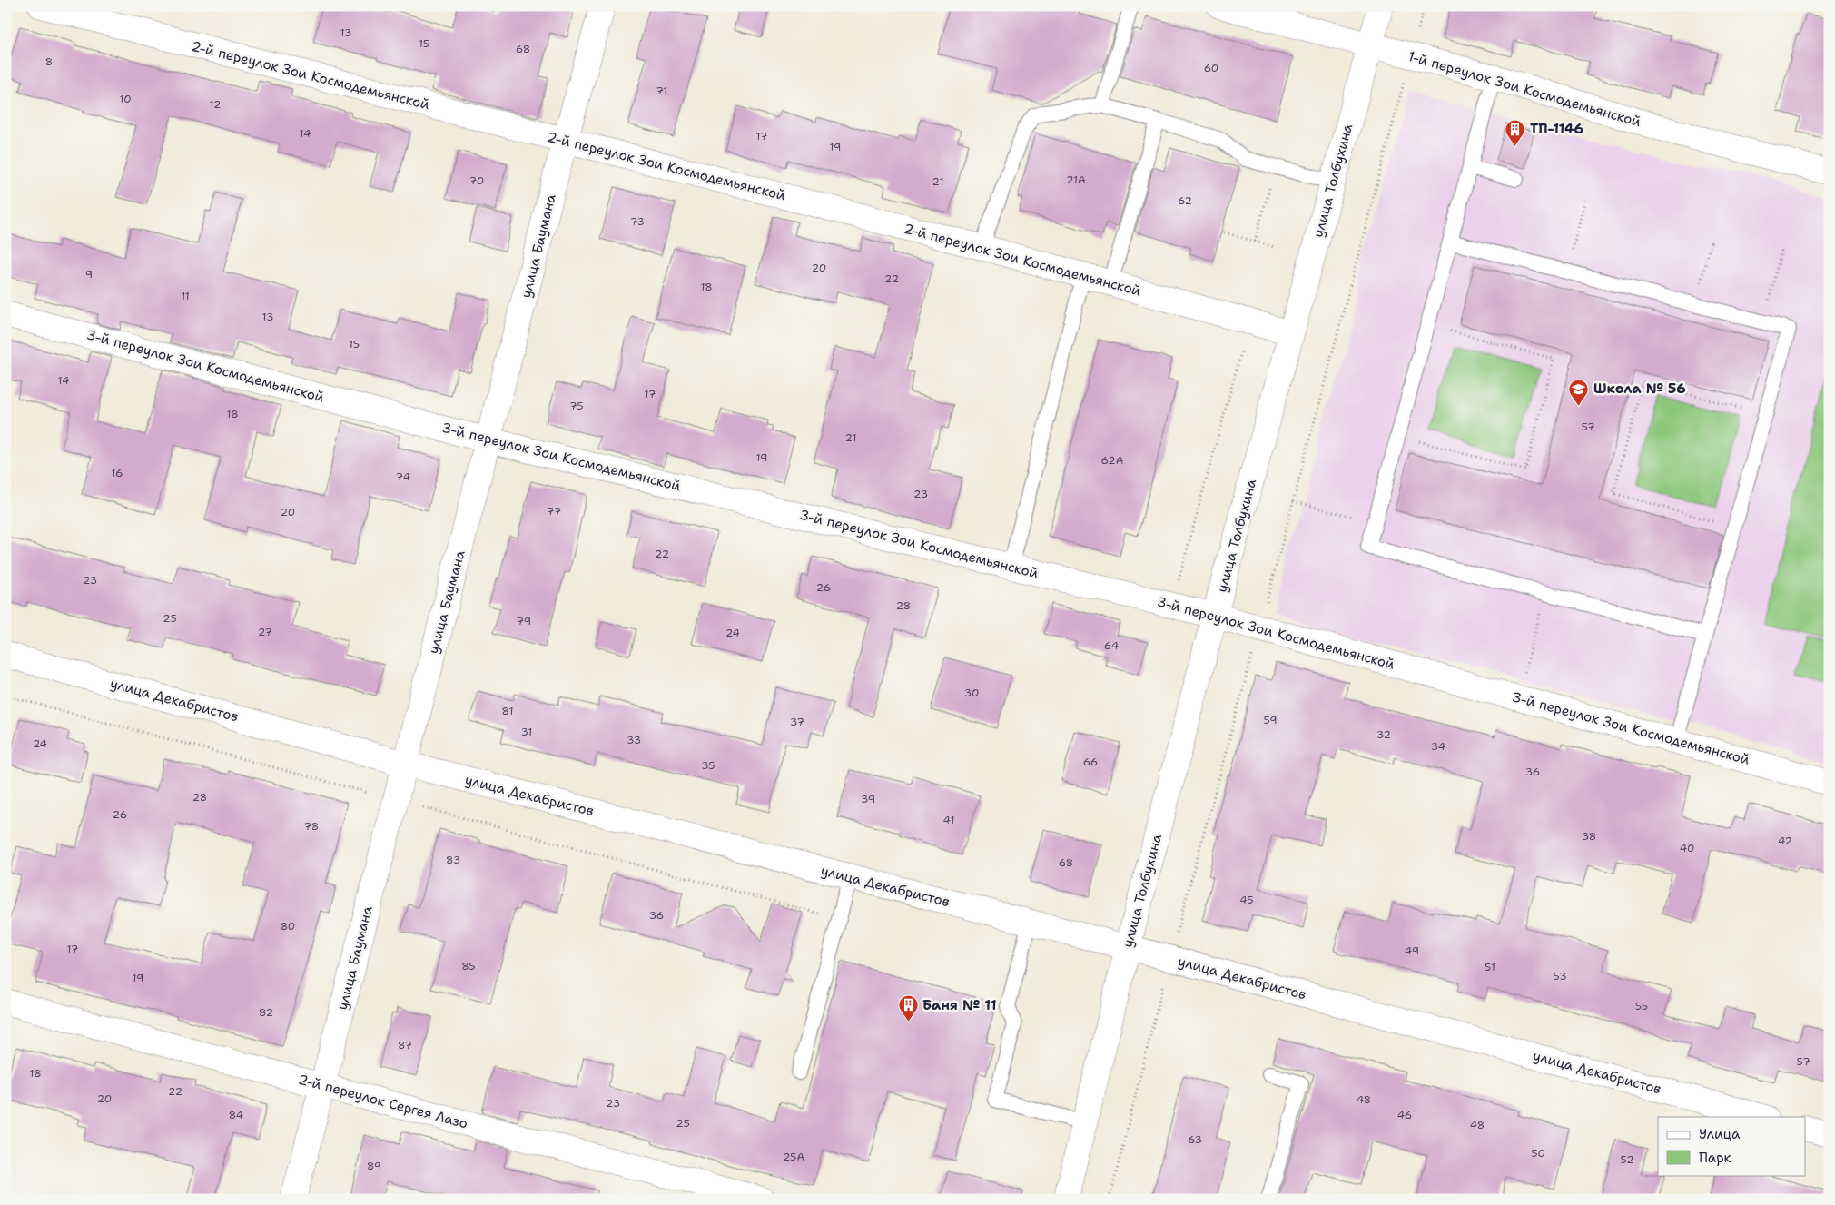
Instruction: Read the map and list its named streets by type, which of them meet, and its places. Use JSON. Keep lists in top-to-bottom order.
{
  "streets": {
    "street": [
      "2-й переулок Зои Космодемьянской",
      "1-й переулок Зои Космодемьянской",
      "улица Толбухина",
      "улица Баумана",
      "3-й переулок Зои Космодемьянской",
      "улица Декабристов",
      "2-й переулок Сергея Лазо"
    ]
  },
  "crossings": [
    ["2-й переулок Зои Космодемьянской", "улица Толбухина"],
    ["2-й переулок Зои Космодемьянской", "улица Баумана"],
    ["1-й переулок Зои Космодемьянской", "улица Толбухина"],
    ["улица Толбухина", "3-й переулок Зои Космодемьянской"],
    ["улица Толбухина", "улица Декабристов"],
    ["улица Баумана", "3-й переулок Зои Космодемьянской"],
    ["улица Баумана", "улица Декабристов"],
    ["улица Баумана", "2-й переулок Сергея Лазо"]
  ],
  "places": {
    "building": ["ТП-1146", "Баня № 11"],
    "school or university": ["Школа № 56"]
  },
  "house_numbers": [
    "13",
    "15",
    "68",
    "8",
    "60",
    "71",
    "10",
    "12",
    "14",
    "17",
    "19",
    "21А",
    "70",
    "21",
    "62",
    "73",
    "20",
    "9",
    "22",
    "18",
    "11",
    "13",
    "15",
    "14",
    "17",
    "75",
    "18",
    "57",
    "21",
    "19",
    "62А",
    "16",
    "74",
    "23",
    "77",
    "20",
    "22",
    "23",
    "26",
    "28",
    "25",
    "79",
    "27",
    "24",
    "64",
    "30",
    "81",
    "59",
    "37",
    "31",
    "32",
    "33",
    "24",
    "34",
    "66",
    "35",
    "36",
    "28",
    "39",
    "26",
    "41",
    "78",
    "38",
    "42",
    "40",
    "83",
    "68",
    "45",
    "36",
    "80",
    "17",
    "49",
    "85",
    "51",
    "53",
    "19",
    "55",
    "82",
    "87",
    "57",
    "18",
    "22",
    "20",
    "48",
    "23",
    "84",
    "46",
    "25",
    "48",
    "63",
    "50",
    "25А",
    "52",
    "89"
  ],
  "legend": ["Улица", "Парк"]
}
